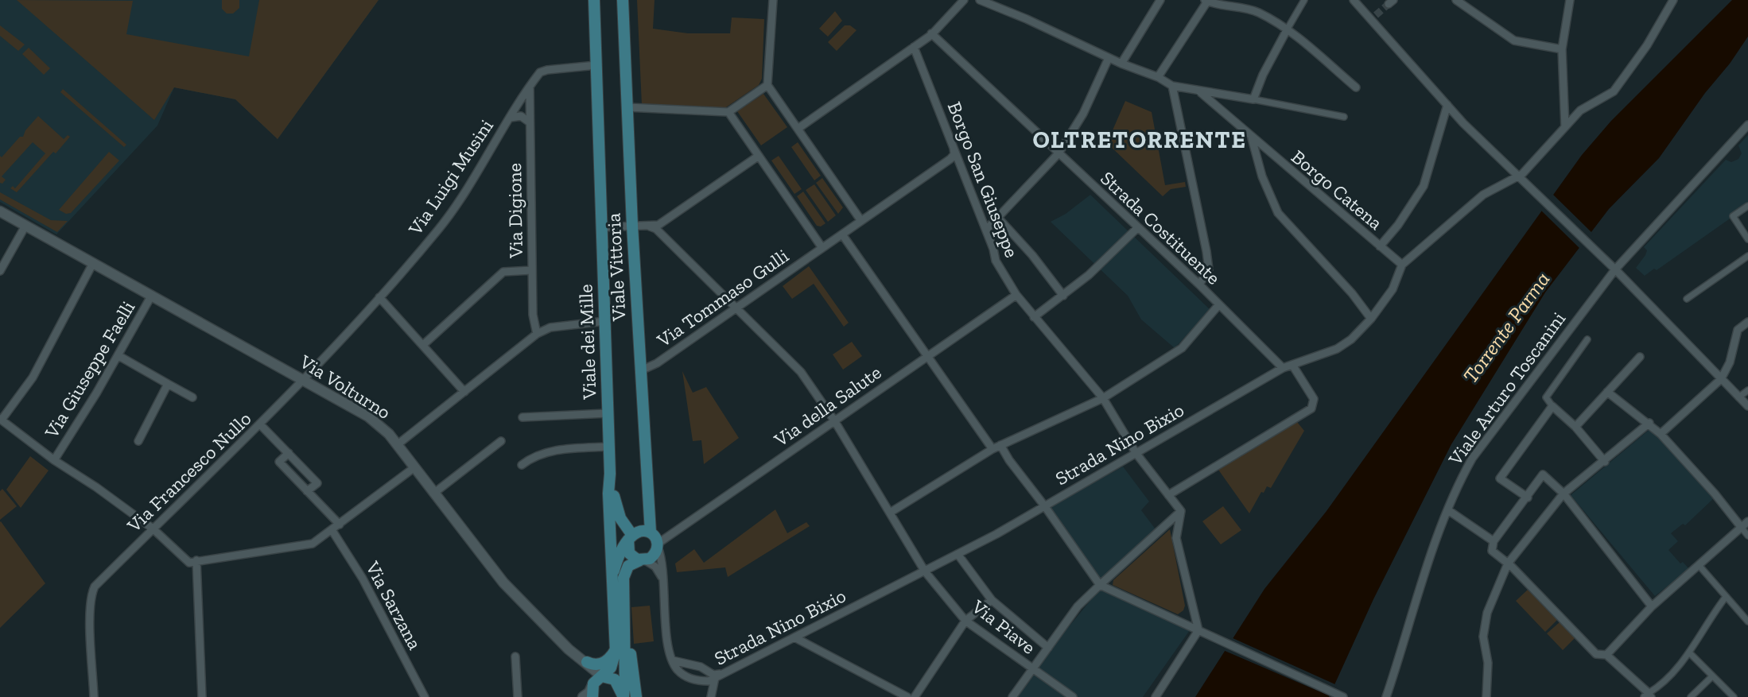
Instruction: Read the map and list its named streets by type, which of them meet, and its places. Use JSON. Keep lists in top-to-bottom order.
{
  "streets": {
    "main road": ["Viale Vittoria", "Viale dei Mille"],
    "street": [
      "Via Luigi Musini",
      "Borgo San Giuseppe",
      "Borgo Catena",
      "Via Digione",
      "Strada Costituente",
      "Via Tommaso Gulli",
      "Via Giuseppe Faelli",
      "Via Volturno",
      "Viale Arturo Toscanini",
      "Via della Salute",
      "Strada Nino Bixio",
      "Via Francesco Nullo",
      "Via Sarzana",
      "Via Piave"
    ]
  },
  "crossings": [
    ["Via Luigi Musini", "Via Digione"],
    ["Via Luigi Musini", "Viale dei Mille"],
    ["Via Luigi Musini", "Via Volturno"],
    ["Via Luigi Musini", "Via Francesco Nullo"],
    ["Borgo San Giuseppe", "Via della Salute"],
    ["Borgo San Giuseppe", "Strada Nino Bixio"],
    ["Borgo Catena", "Strada Nino Bixio"],
    ["Strada Costituente", "Strada Nino Bixio"],
    ["Viale Vittoria", "Via Tommaso Gulli"],
    ["Viale Vittoria", "Via della Salute"],
    ["Via Tommaso Gulli", "Via Piave"],
    ["Viale dei Mille", "Via Volturno"],
    ["Via Giuseppe Faelli", "Via Volturno"],
    ["Via Volturno", "Via Francesco Nullo"],
    ["Via della Salute", "Via Piave"],
    ["Strada Nino Bixio", "Via Piave"]
  ],
  "districts": ["OLTRETORRENTE"],
  "water": ["Torrente Parma"]
}
